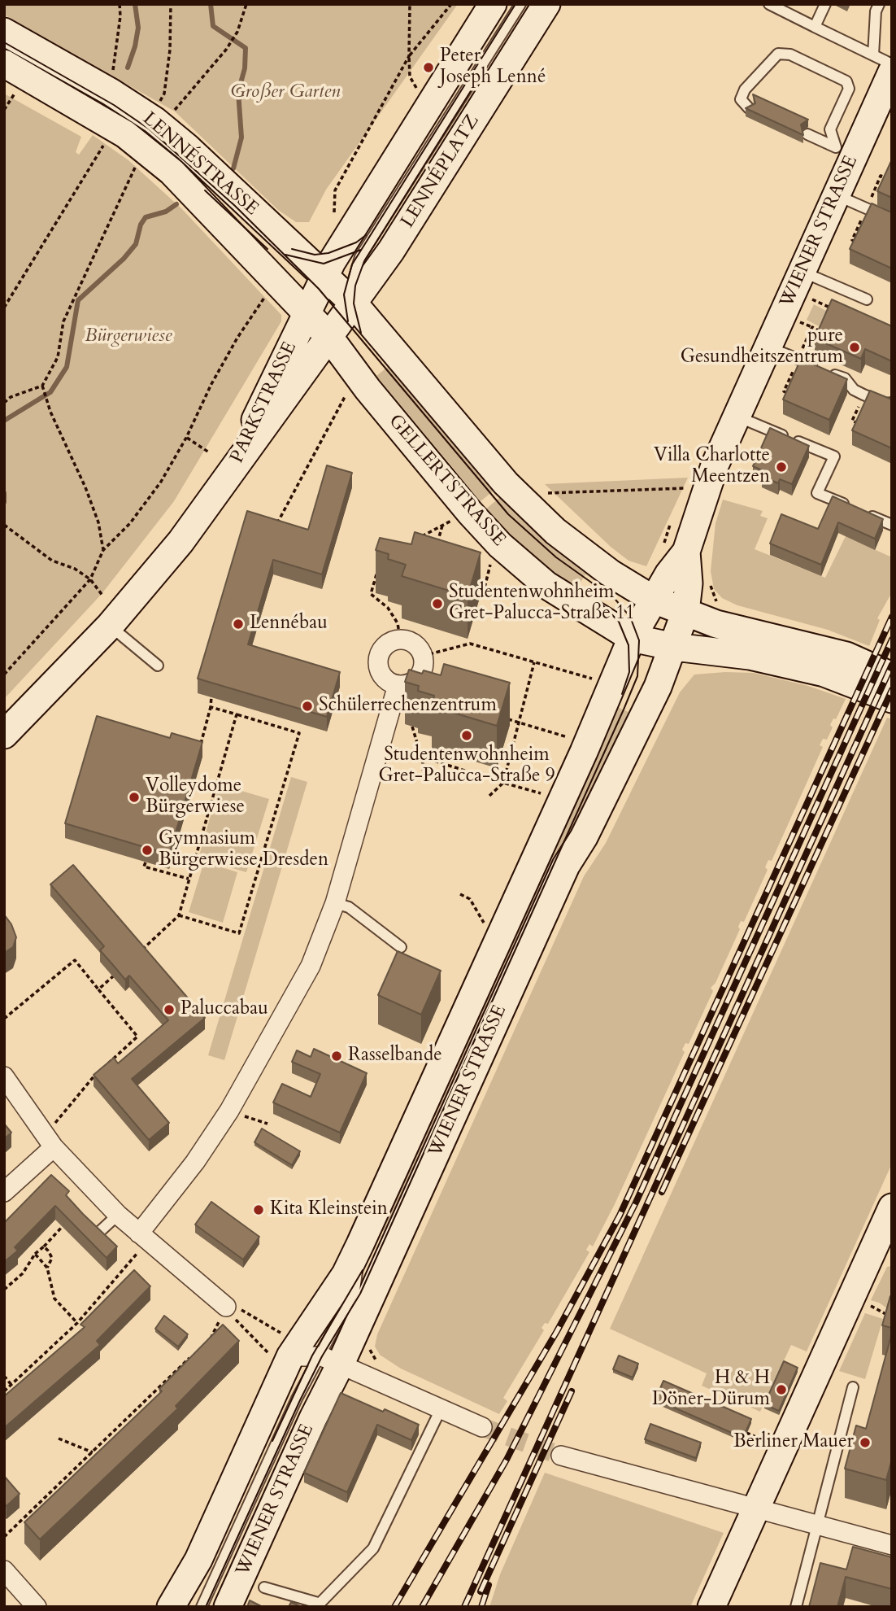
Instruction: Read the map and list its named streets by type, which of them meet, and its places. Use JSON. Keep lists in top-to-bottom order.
{
  "streets": {
    "main road": [
      "LENNÉSTRASSE",
      "LENNÉPLATZ",
      "WIENER STRASSE",
      "PARKSTRASSE",
      "GELLERTSTRASSE"
    ]
  },
  "crossings": [
    ["LENNÉSTRASSE", "PARKSTRASSE"],
    ["LENNÉPLATZ", "PARKSTRASSE"],
    ["LENNÉPLATZ", "GELLERTSTRASSE"],
    ["WIENER STRASSE", "GELLERTSTRASSE"],
    ["PARKSTRASSE", "GELLERTSTRASSE"]
  ],
  "parks": ["Großer Garten", "Bürgerwiese"],
  "places": [
    "Peter Joseph Lenné",
    "pure Gesundheitszentrum",
    "Villa Charlotte Meentzen",
    "Studentenwohnheim Gret-Palucca-Straße 11",
    "Lennébau",
    "Schülerrechenzentrum",
    "Studentenwohnheim Gret-Palucca-Straße 9",
    "Volleydome Bürgerwiese",
    "Gymnasium Bürgerwiese Dresden",
    "Paluccabau",
    "Rasselbande",
    "Kita Kleinstein",
    "H & H Döner-Dürum",
    "Berliner Mauer"
  ]
}
